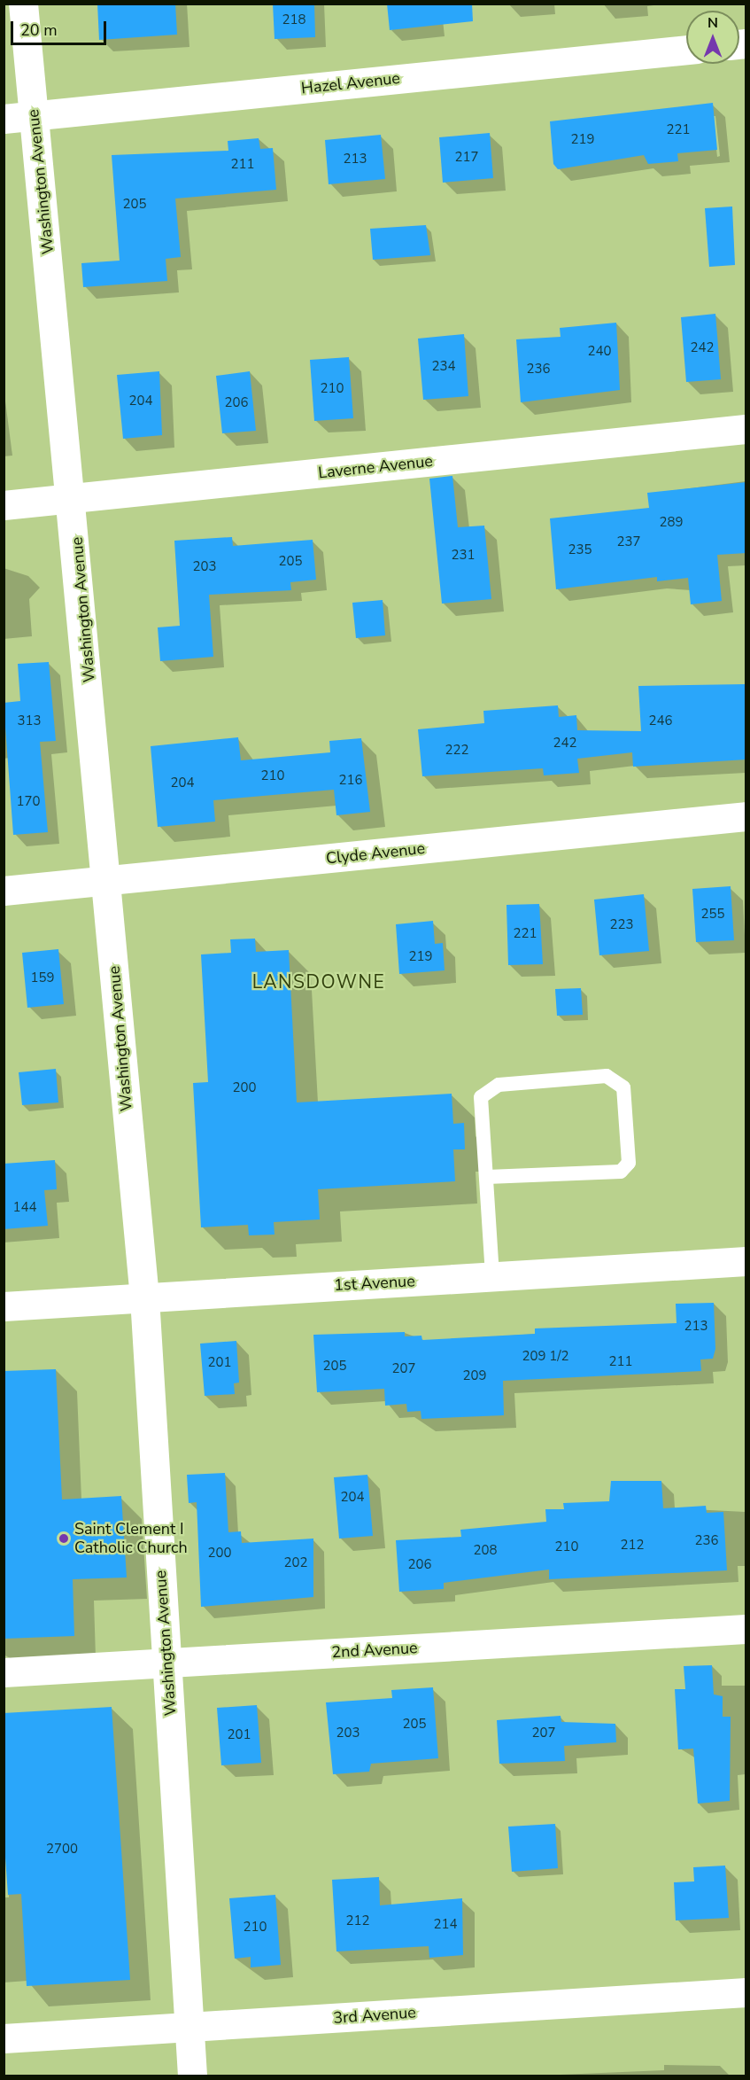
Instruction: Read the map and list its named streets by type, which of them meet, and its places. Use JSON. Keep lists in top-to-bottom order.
{
  "streets": {
    "street": [
      "Hazel Avenue",
      "Washington Avenue",
      "Laverne Avenue",
      "Clyde Avenue",
      "1st Avenue",
      "2nd Avenue",
      "3rd Avenue"
    ]
  },
  "crossings": [
    ["Hazel Avenue", "Washington Avenue"],
    ["Washington Avenue", "Laverne Avenue"],
    ["Washington Avenue", "Clyde Avenue"],
    ["Washington Avenue", "1st Avenue"],
    ["Washington Avenue", "2nd Avenue"],
    ["Washington Avenue", "3rd Avenue"]
  ],
  "districts": ["LANSDOWNE"],
  "places": ["Saint Clement I Catholic Church"],
  "house_numbers": [
    "218",
    "221",
    "219",
    "217",
    "213",
    "211",
    "205",
    "242",
    "240",
    "234",
    "236",
    "210",
    "204",
    "206",
    "289",
    "237",
    "235",
    "231",
    "205",
    "203",
    "313",
    "246",
    "242",
    "222",
    "210",
    "216",
    "204",
    "170",
    "255",
    "223",
    "221",
    "219",
    "159",
    "200",
    "144",
    "213",
    "209 1/2",
    "211",
    "201",
    "205",
    "207",
    "209",
    "204",
    "236",
    "212",
    "210",
    "208",
    "200",
    "202",
    "206",
    "205",
    "203",
    "207",
    "201",
    "2700",
    "212",
    "214",
    "210"
  ],
  "scale_bar": "20 m",
  "north": "top"
}
